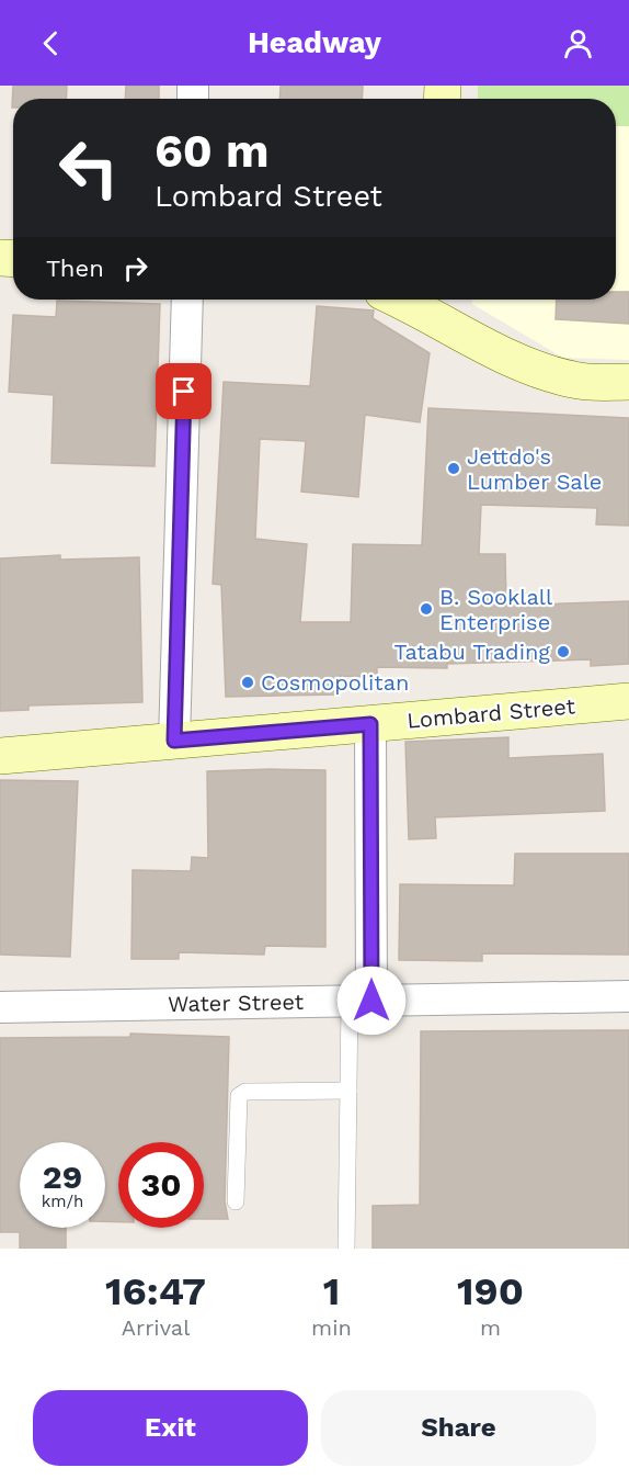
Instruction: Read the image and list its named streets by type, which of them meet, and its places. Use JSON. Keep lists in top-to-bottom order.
{
  "streets": {
    "main road": ["Lombard Street"],
    "street": ["Water Street"]
  },
  "places": [
    "Jettdo's Lumber Sale",
    "B. Sooklall Enterprise",
    "Tatabu Trading",
    "Cosmopolitan"
  ],
  "page": {
    "header": "Headway",
    "turn": ["60 m", "Lombard Street"],
    "then": "Then",
    "speed": "29 km/h",
    "limit": "30",
    "eta": [
      "16:47",
      "Arrival",
      "1",
      "min",
      "190",
      "m"
    ],
    "buttons": ["Exit", "Share"]
  }
}
